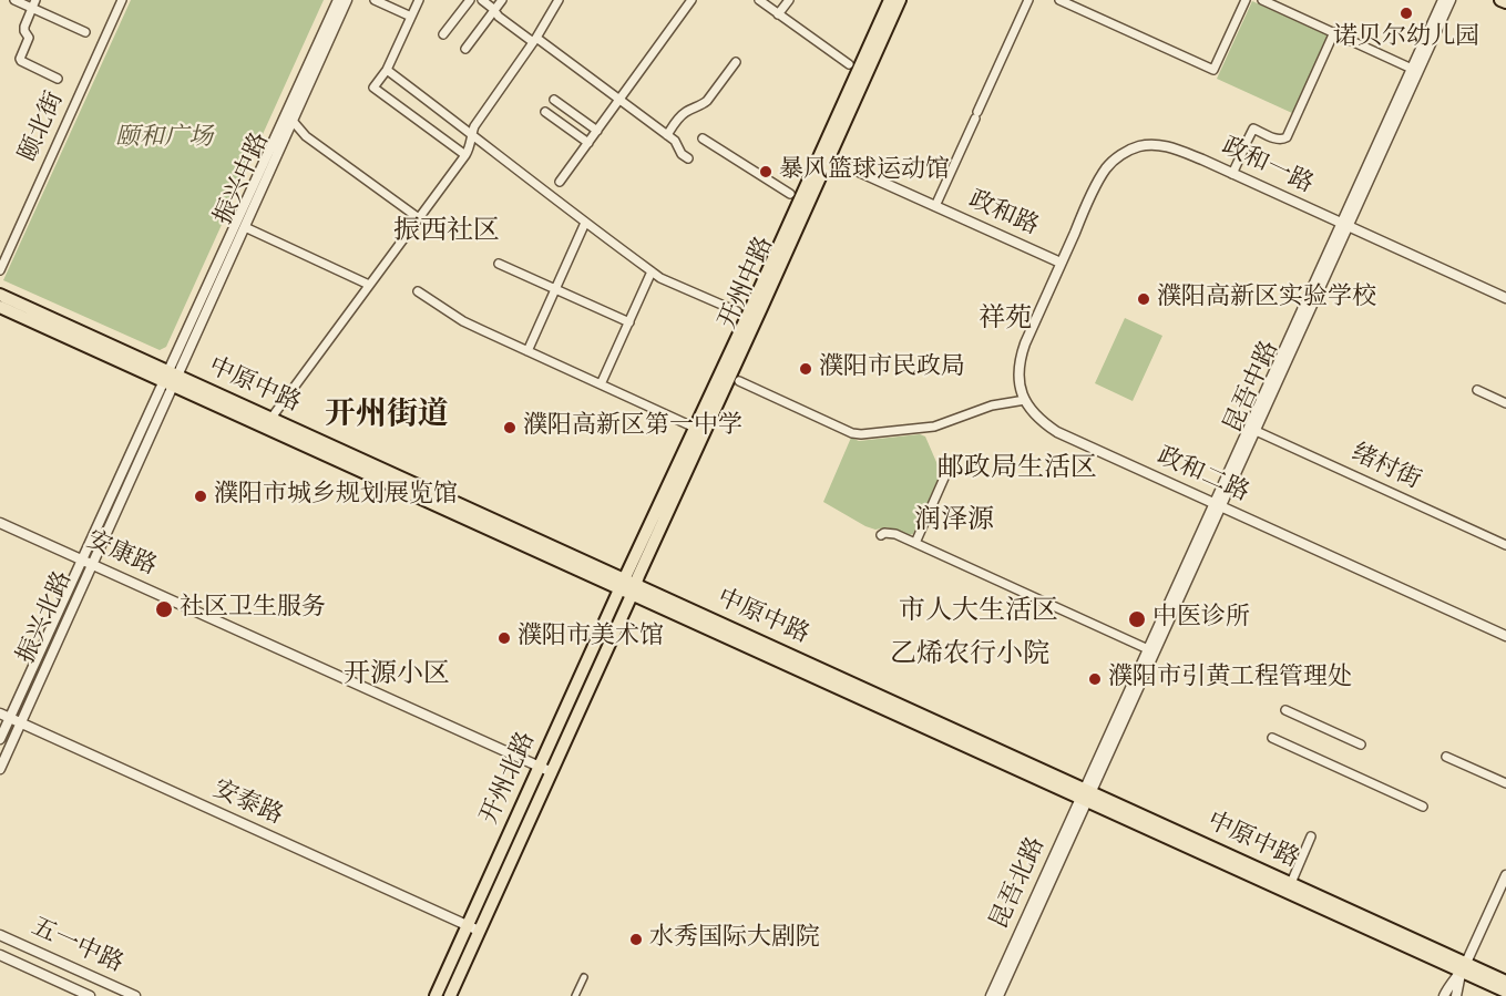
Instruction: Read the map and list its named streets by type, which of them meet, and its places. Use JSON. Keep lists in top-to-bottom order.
{
  "streets": {
    "main road": ["开州中路", "中原中路", "开州北路"],
    "street": [
      "颐北街",
      "政和一路",
      "振兴中路",
      "政和路",
      "昆吾中路",
      "绪村街",
      "政和二路",
      "安康路",
      "振兴北路",
      "安泰路",
      "昆吾北路",
      "五一中路"
    ]
  },
  "crossings": [
    ["政和一路", "政和路"],
    ["政和一路", "昆吾中路"],
    ["政和一路", "政和二路"],
    ["振兴中路", "中原中路"],
    ["振兴中路", "振兴北路"],
    ["政和路", "开州中路"],
    ["政和路", "政和二路"],
    ["开州中路", "中原中路"],
    ["开州中路", "开州北路"],
    ["中原中路", "昆吾中路"],
    ["中原中路", "振兴北路"],
    ["中原中路", "开州北路"],
    ["中原中路", "昆吾北路"],
    ["昆吾中路", "绪村街"],
    ["昆吾中路", "政和二路"],
    ["昆吾中路", "昆吾北路"],
    ["安康路", "振兴北路"],
    ["安康路", "开州北路"],
    ["振兴北路", "安泰路"],
    ["开州北路", "安泰路"]
  ],
  "districts": [
    "振西社区",
    "祥苑",
    "开州街道",
    "邮政局生活区",
    "润泽源",
    "市人大生活区",
    "乙烯农行小院",
    "开源小区"
  ],
  "parks": ["颐和广场"],
  "places": [
    "诺贝尔幼儿园",
    "暴风篮球运动馆",
    "濮阳高新区实验学校",
    "濮阳市民政局",
    "濮阳高新区第一中学",
    "濮阳市城乡规划展览馆",
    "社区卫生服务",
    "中医诊所",
    "濮阳市美术馆",
    "濮阳市引黄工程管理处",
    "水秀国际大剧院"
  ]
}
